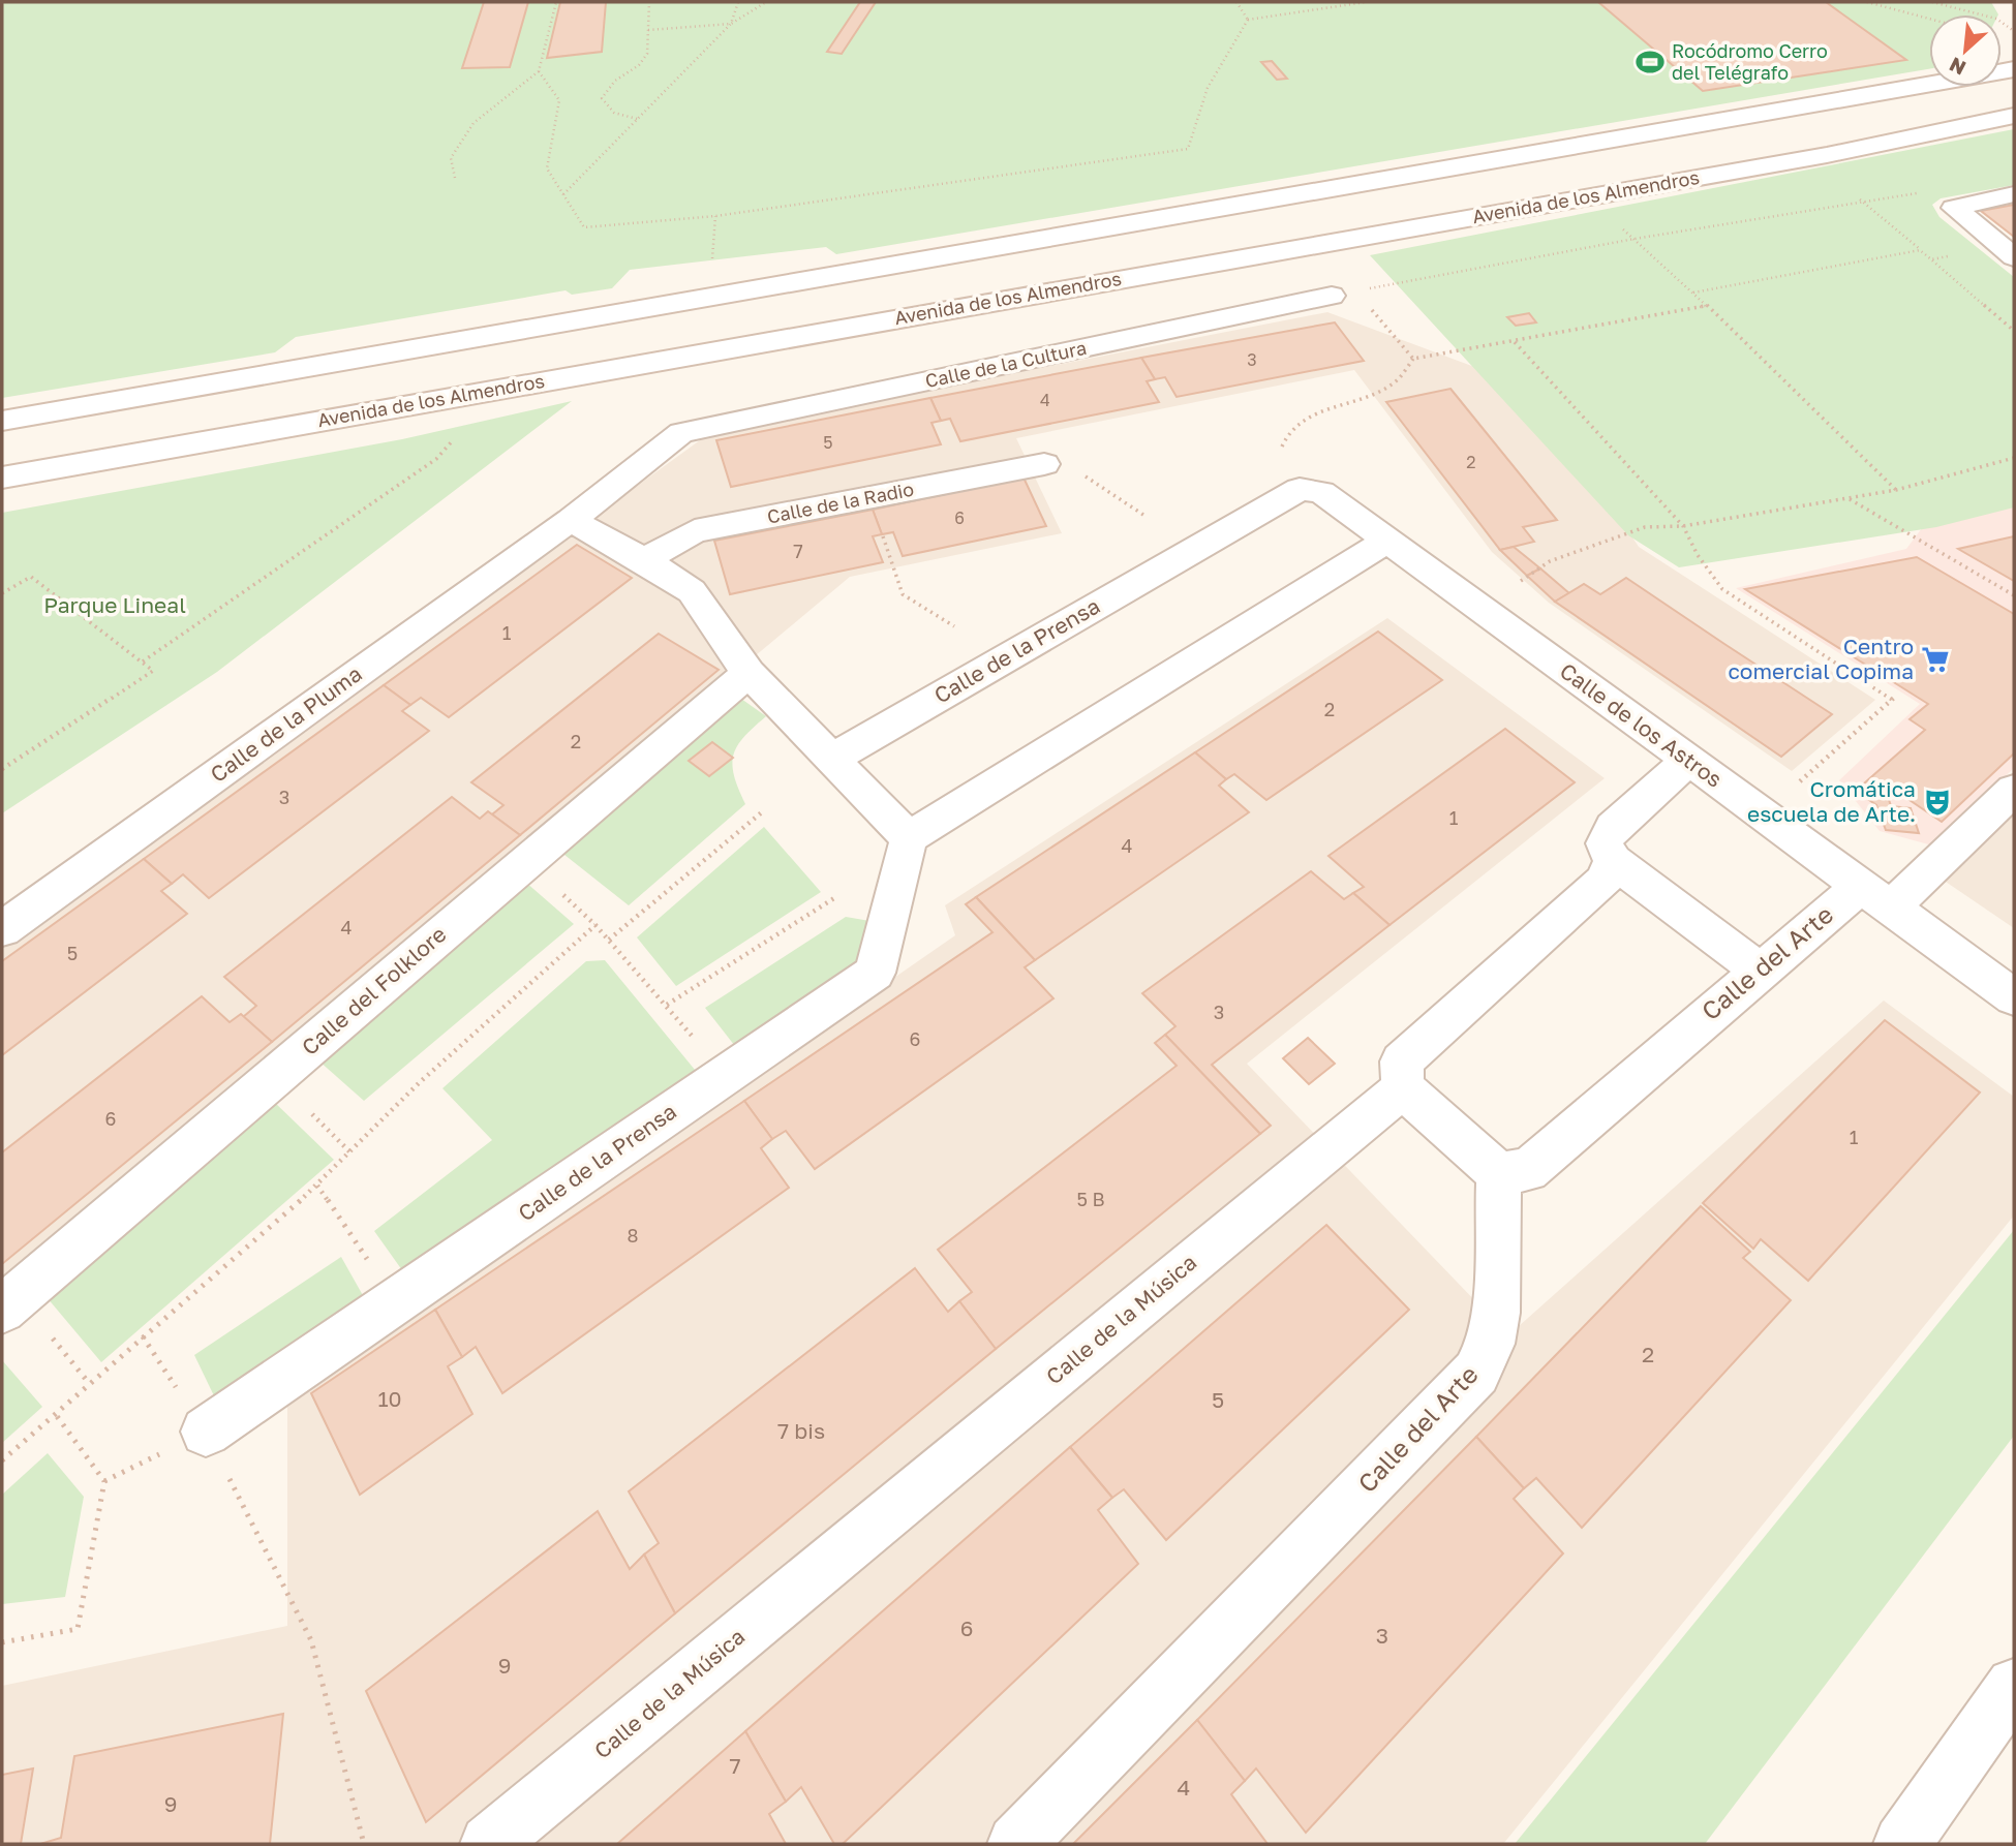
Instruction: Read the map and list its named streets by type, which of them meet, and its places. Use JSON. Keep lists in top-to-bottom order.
{
  "streets": {
    "street": [
      "Avenida de los Almendros",
      "Calle de la Cultura",
      "Calle de la Radio",
      "Calle de la Prensa",
      "Calle de la Pluma",
      "Calle de los Astros",
      "Calle del Arte",
      "Calle del Folklore",
      "Calle de la Música"
    ]
  },
  "crossings": [
    ["Calle de la Cultura", "Calle de la Pluma"],
    ["Calle de la Prensa", "Calle de los Astros"],
    ["Calle de los Astros", "Calle del Arte"]
  ],
  "parks": ["Parque Lineal"],
  "places": {
    "sports": ["Rocódromo Cerro del Telégrafo"],
    "supermarket": ["Centro comercial Copima"],
    "theatre": ["Cromática escuela de Arte."]
  },
  "house_numbers": [
    "3",
    "4",
    "5",
    "2",
    "6",
    "7",
    "1",
    "2",
    "2",
    "3",
    "1",
    "4",
    "4",
    "5",
    "3",
    "6",
    "6",
    "1",
    "5 B",
    "8",
    "2",
    "10",
    "5",
    "7 bis",
    "6",
    "3",
    "9",
    "7",
    "4",
    "9"
  ],
  "north": "bottom left"
}
